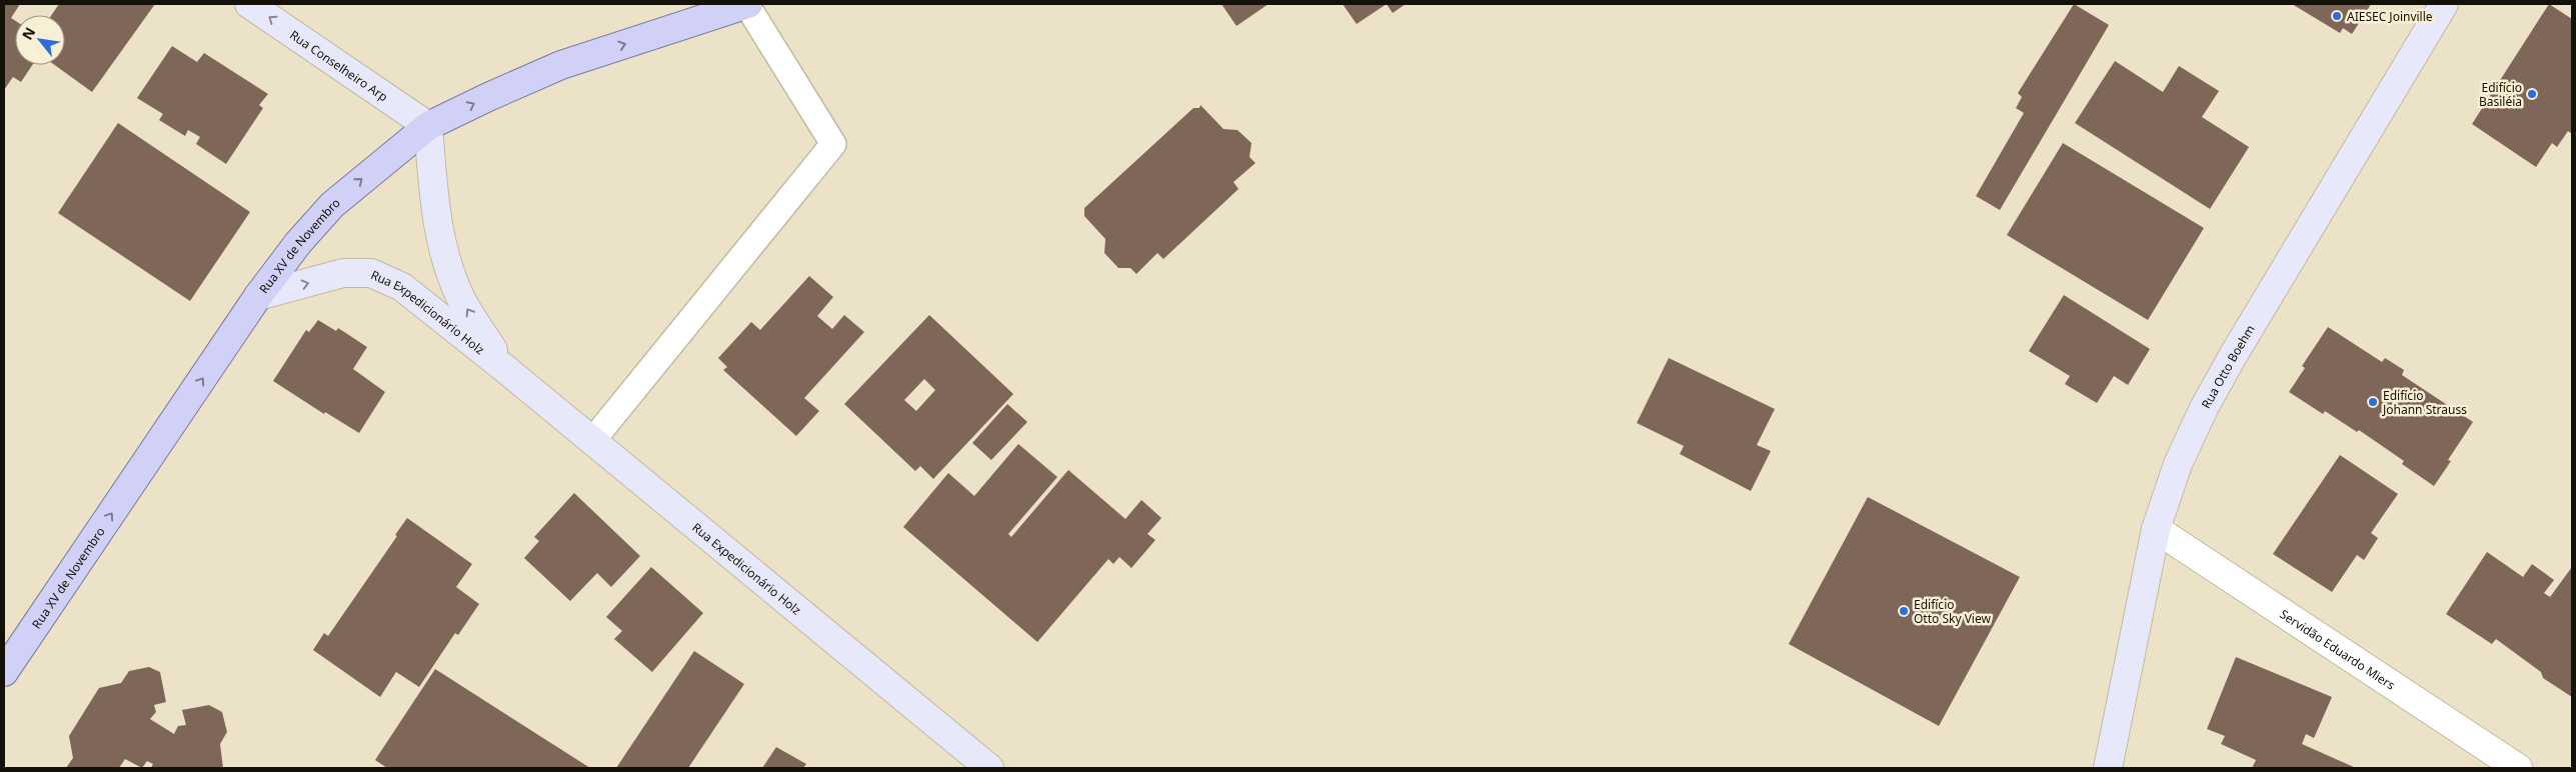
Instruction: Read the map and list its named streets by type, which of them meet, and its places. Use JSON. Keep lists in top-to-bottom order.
{
  "streets": {
    "main road": [
      "Rua Conselheiro Arp",
      "Rua XV de Novembro",
      "Rua Expedicionário Holz",
      "Rua Otto Boehm"
    ],
    "street": ["Servidão Eduardo Miers"]
  },
  "crossings": [
    ["Rua Conselheiro Arp", "Rua XV de Novembro"],
    ["Rua Conselheiro Arp", "Rua Expedicionário Holz"],
    ["Rua XV de Novembro", "Rua Expedicionário Holz"],
    ["Rua Otto Boehm", "Servidão Eduardo Miers"]
  ],
  "one_way": ["Rua Conselheiro Arp", "Rua XV de Novembro"],
  "places": [
    "AIESEC Joinville",
    "Edifício Basiléia",
    "Edifício Johann Strauss",
    "Edifício Otto Sky View"
  ],
  "north": "top left"
}
